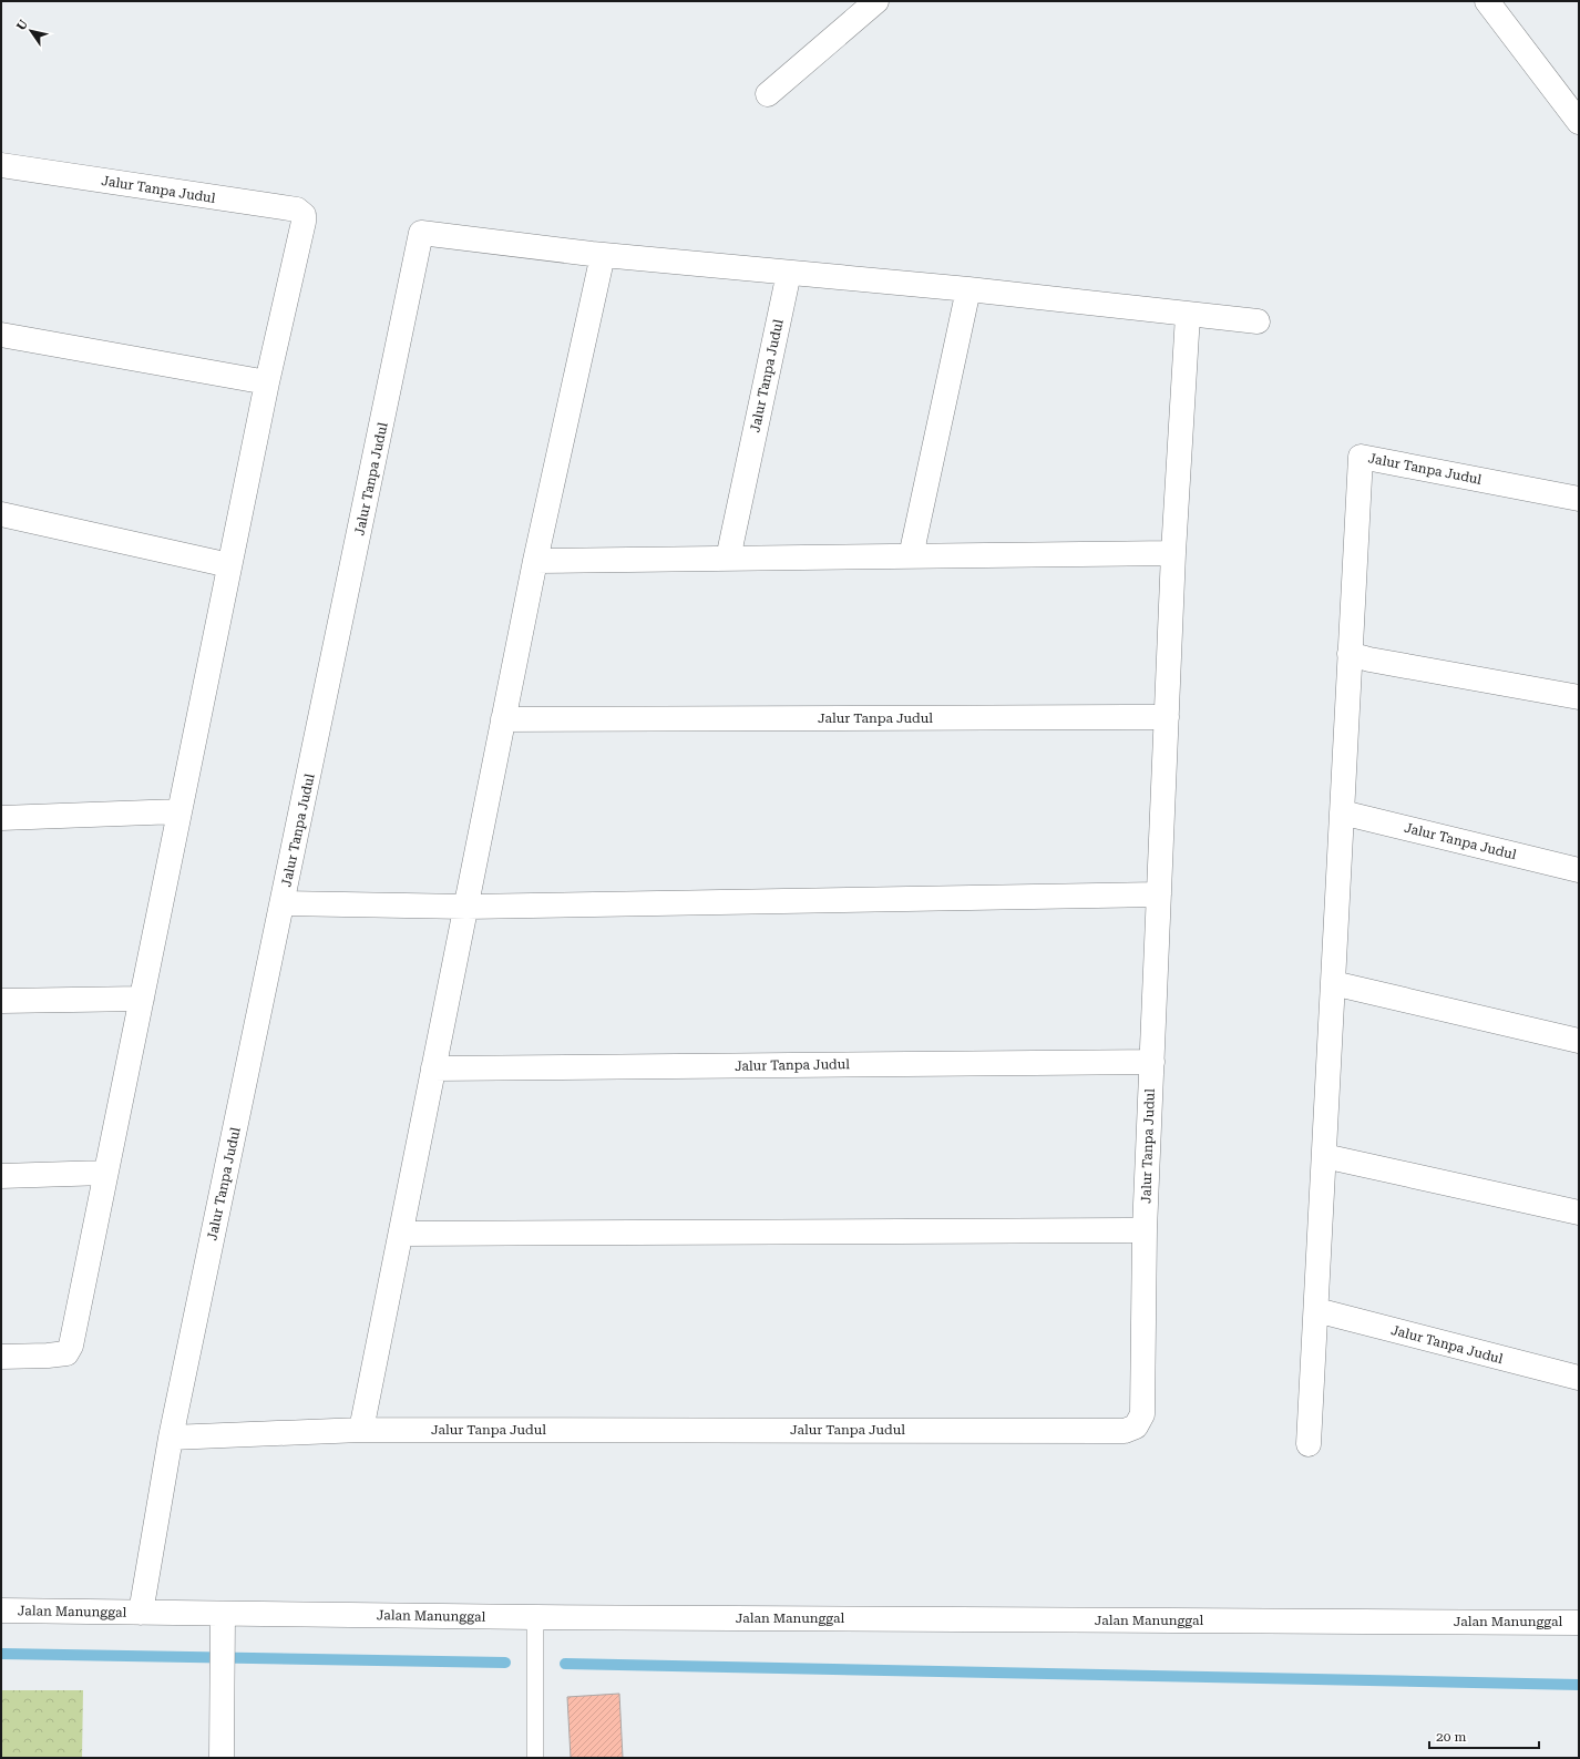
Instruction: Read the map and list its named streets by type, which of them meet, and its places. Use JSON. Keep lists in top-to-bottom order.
{
  "streets": {
    "street": ["Jalur Tanpa Judul", "Jalan Manunggal"]
  },
  "crossings": [
    ["Jalur Tanpa Judul", "Jalan Manunggal"]
  ],
  "scale_bar": "20 m",
  "north": "top left"
}
